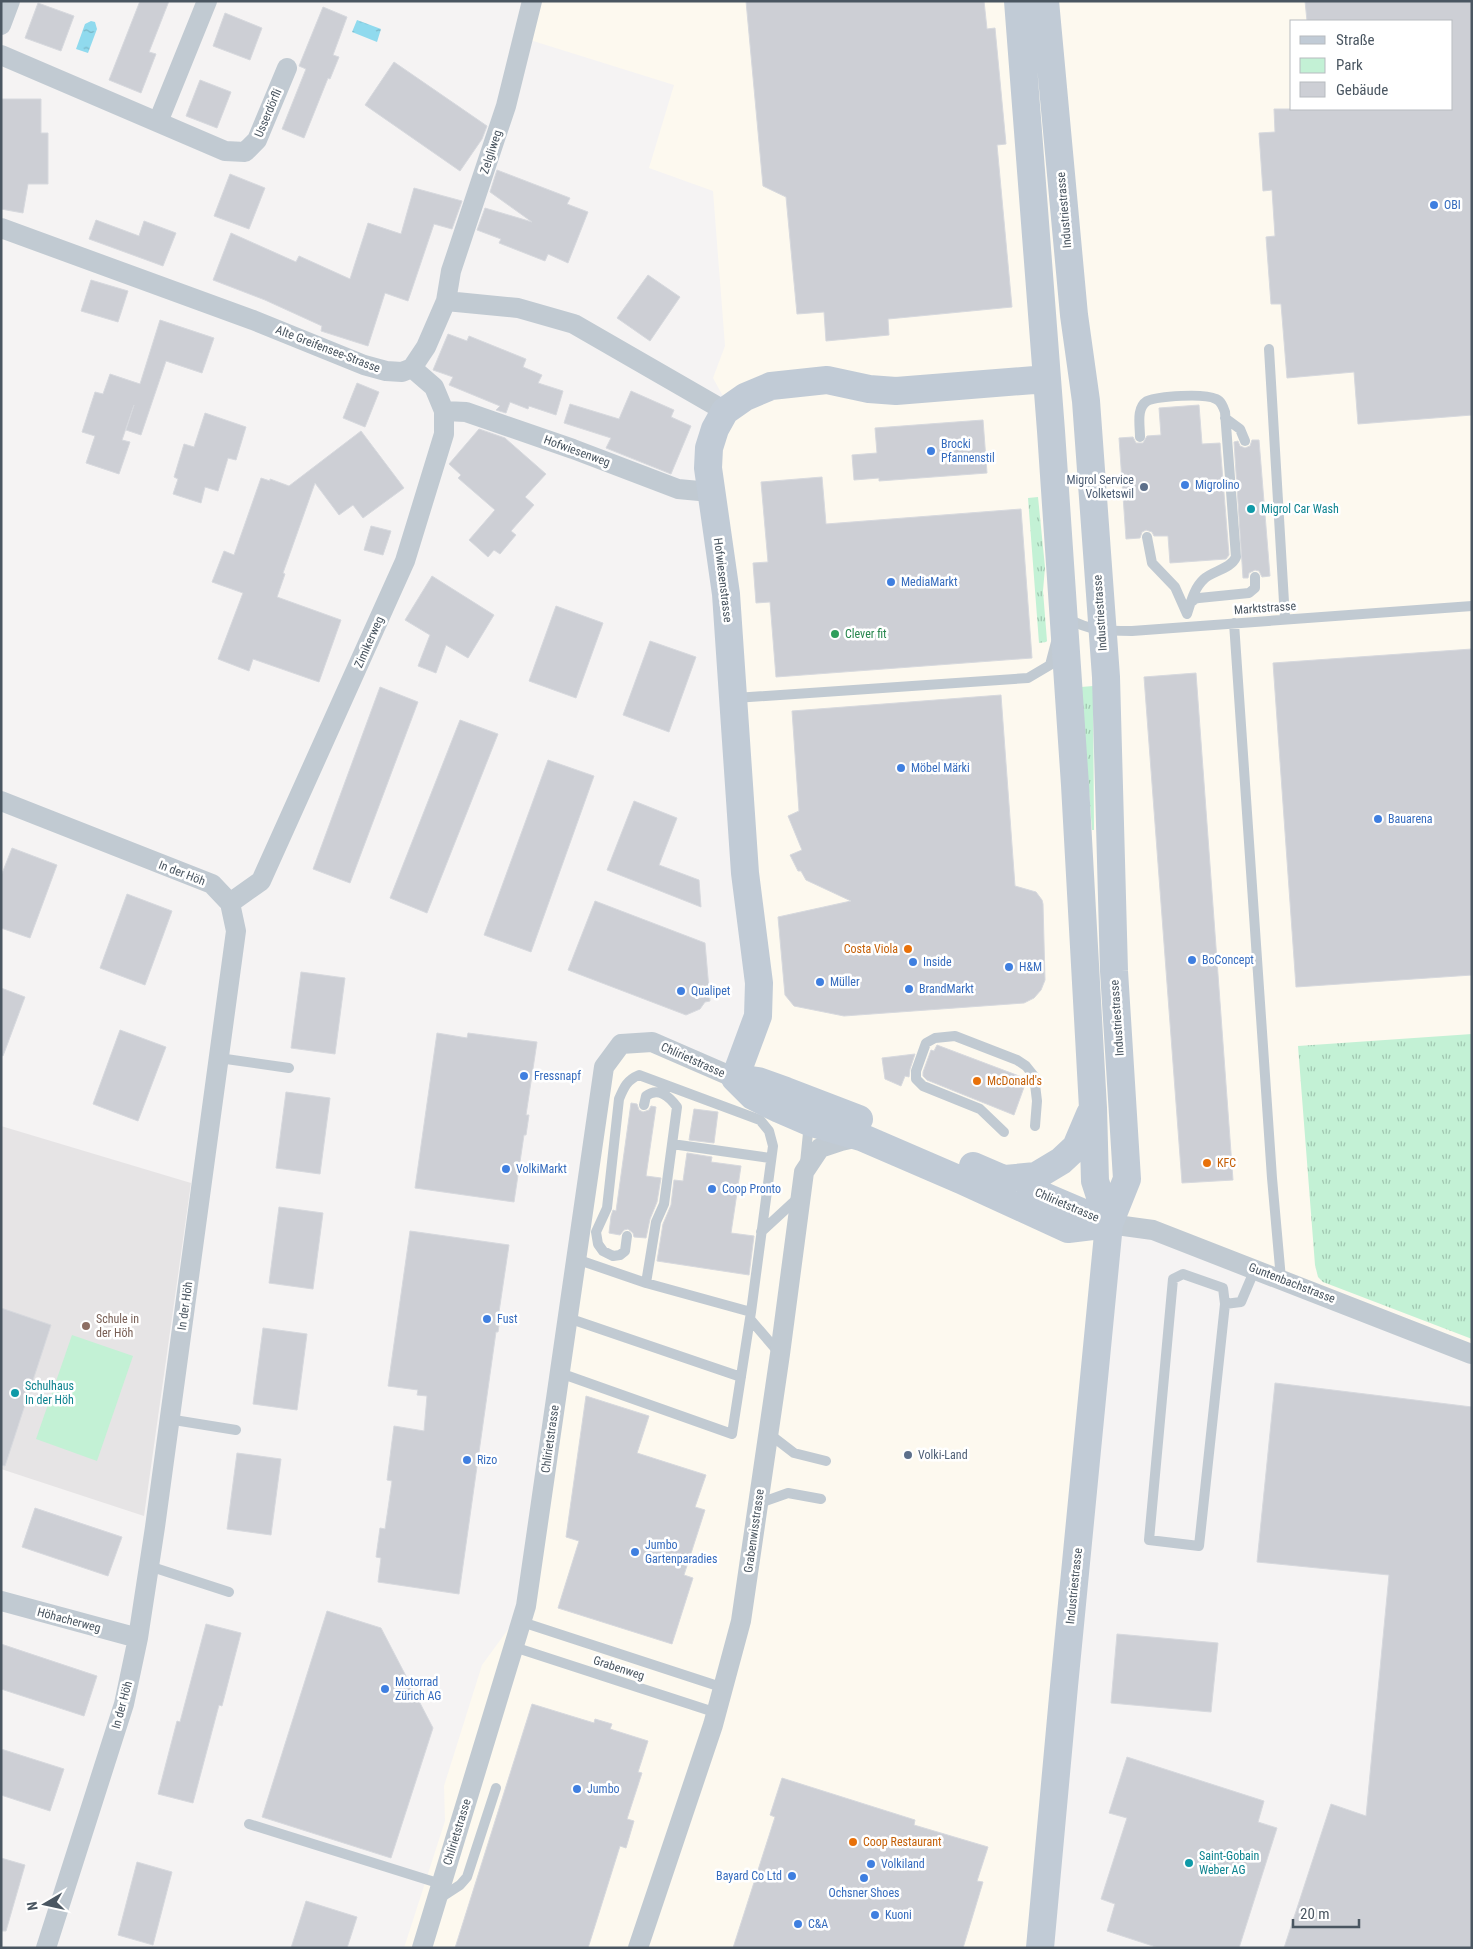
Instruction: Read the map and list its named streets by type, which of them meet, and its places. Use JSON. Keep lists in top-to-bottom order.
{
  "streets": {
    "main road": ["Industriestrasse", "Hofwiesenstrasse", "Chlirietstrasse"],
    "street": [
      "Usserdörfli",
      "Zelgliweg",
      "Alte Greifensee-Strasse",
      "Hofwiesenweg",
      "Zimikerweg",
      "In der Höh",
      "Guntenbachstrasse",
      "Grabenwisstrasse",
      "Höhacherweg"
    ],
    "lane": ["Marktstrasse", "Grabenweg"]
  },
  "crossings": [
    ["Industriestrasse", "Hofwiesenstrasse"],
    ["Industriestrasse", "Marktstrasse"],
    ["Industriestrasse", "Chlirietstrasse"],
    ["Industriestrasse", "Guntenbachstrasse"],
    ["Alte Greifensee-Strasse", "Zimikerweg"],
    ["Hofwiesenweg", "Hofwiesenstrasse"],
    ["Hofwiesenweg", "Zimikerweg"],
    ["Hofwiesenstrasse", "Chlirietstrasse"],
    ["Zimikerweg", "In der Höh"],
    ["In der Höh", "Höhacherweg"],
    ["Chlirietstrasse", "Guntenbachstrasse"],
    ["Chlirietstrasse", "Grabenwisstrasse"],
    ["Chlirietstrasse", "Grabenweg"],
    ["Grabenwisstrasse", "Grabenweg"]
  ],
  "places": [
    "OBI",
    "Brocki Pfannenstil",
    "Migrolino",
    "Migrol Service Volketswil",
    "Migrol Car Wash",
    "MediaMarkt",
    "Clever fit",
    "Möbel Märki",
    "Bauarena",
    "Costa Viola",
    "BoConcept",
    "Inside",
    "H&M",
    "Müller",
    "BrandMarkt",
    "Qualipet",
    "Fressnapf",
    "McDonald's",
    "KFC",
    "VolkiMarkt",
    "Coop Pronto",
    "Fust",
    "Schule in der Höh",
    "Schulhaus In der Höh",
    "Volki-Land",
    "Rizo",
    "Jumbo Gartenparadies",
    "Motorrad Zürich AG",
    "Jumbo",
    "Coop Restaurant",
    "Saint-Gobain Weber AG",
    "Volkiland",
    "Bayard Co Ltd",
    "Ochsner Shoes",
    "Kuoni",
    "C&A"
  ],
  "legend": ["Straße", "Park", "Gebäude"],
  "scale_bar": "20 m",
  "north": "left"
}
